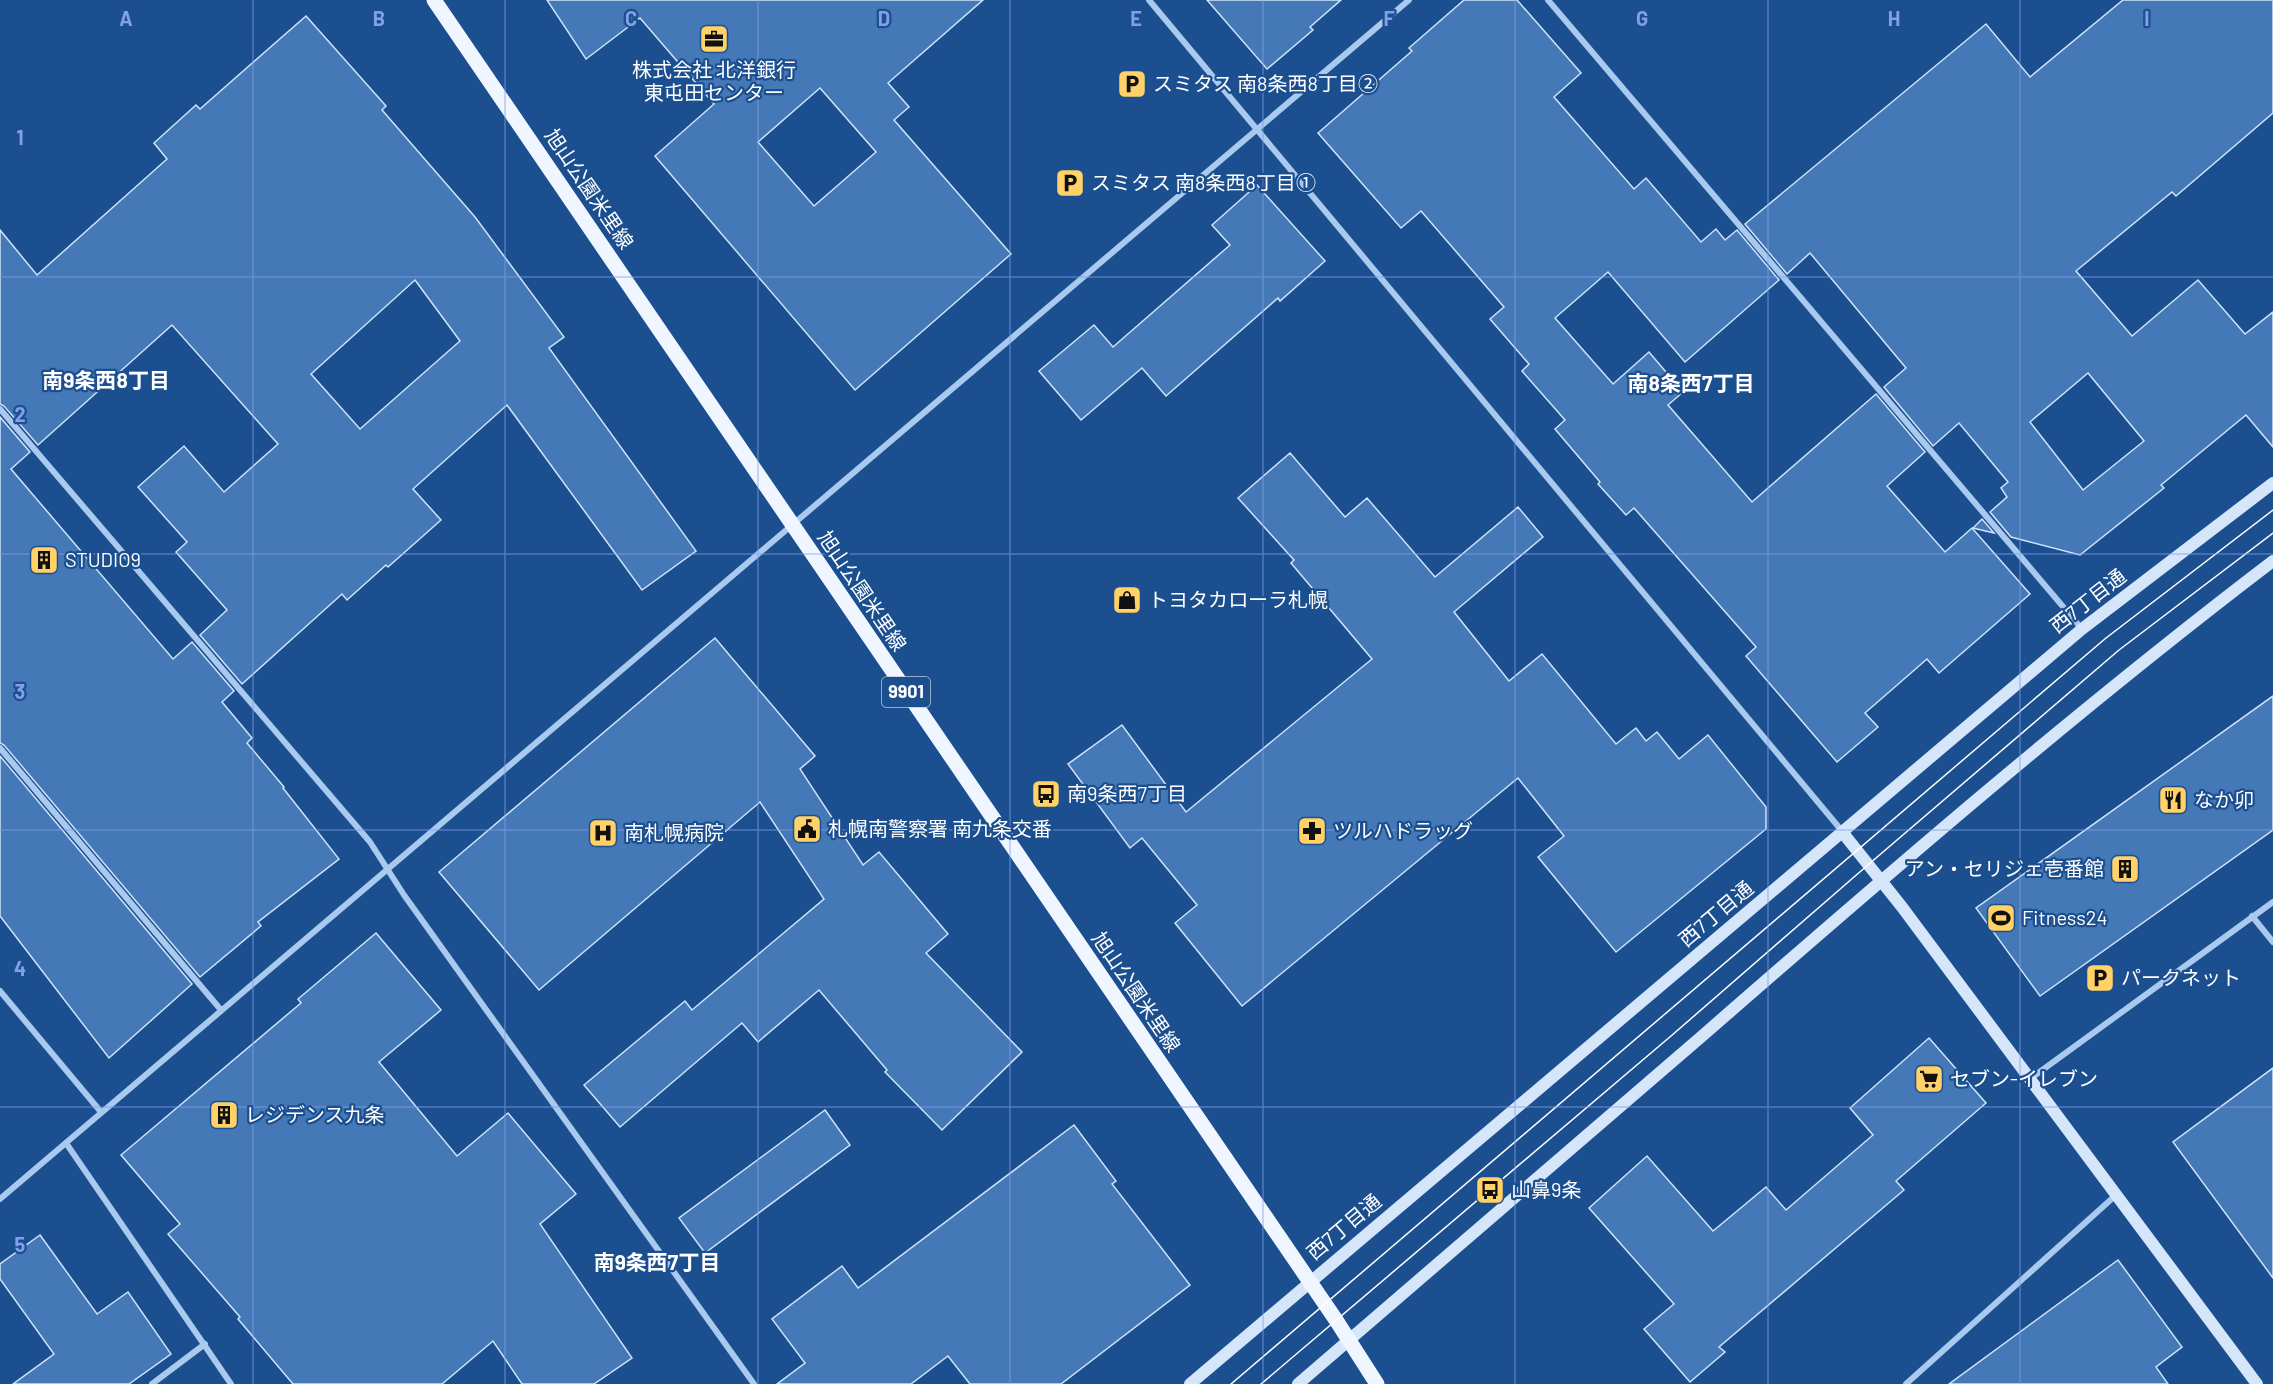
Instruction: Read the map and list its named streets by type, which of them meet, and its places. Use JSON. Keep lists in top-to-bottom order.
{
  "streets": {
    "main road": ["旭山公園米里線", "9901"],
    "street": ["西7丁目通"]
  },
  "crossings": [
    ["旭山公園米里線", "西7丁目通"]
  ],
  "districts": ["南9条西8丁目", "南8条西7丁目", "南9条西7丁目"],
  "places": {
    "office": ["株式会社 北洋銀行 東屯田センター"],
    "parking": ["スミタス 南8条西8丁目②", "スミタス 南8条西8丁目①", "パークネット"],
    "building": ["STUDIO9", "アン・セリジェ壱番館", "レジデンス九条"],
    "shop": ["トヨタカローラ札幌"],
    "bus stop": ["南9条西7丁目", "山鼻9条"],
    "restaurant": ["なか卯"],
    "public building": ["札幌南警察署 南九条交番"],
    "pharmacy": ["ツルハドラッグ"],
    "hospital": ["南札幌病院"],
    "sports": ["Fitness24"],
    "supermarket": ["セブン-イレブン"]
  },
  "grid": {
    "columns": [
      "A",
      "B",
      "C",
      "D",
      "E",
      "F",
      "G",
      "H",
      "I"
    ],
    "rows": [
      "1",
      "2",
      "3",
      "4",
      "5"
    ]
  }
}
